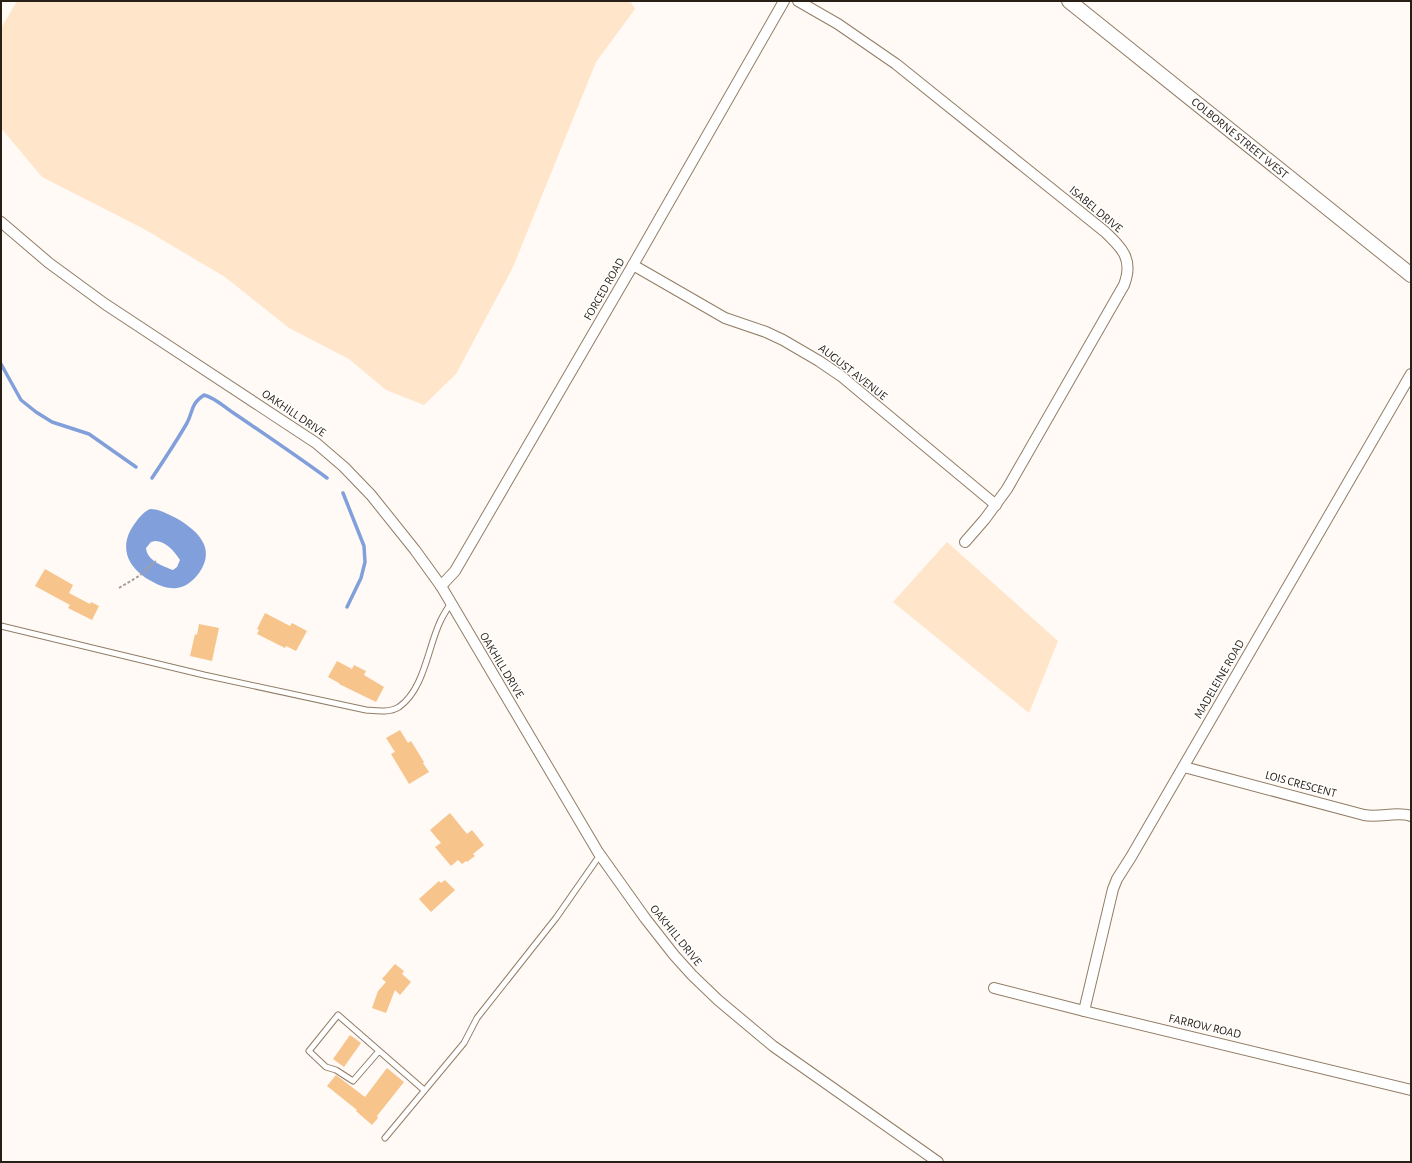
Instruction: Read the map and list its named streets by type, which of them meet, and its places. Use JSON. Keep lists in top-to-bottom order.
{
  "streets": {
    "main road": ["COLBORNE STREET WEST"],
    "street": [
      "ISABEL DRIVE",
      "FORCED ROAD",
      "AUGUST AVENUE",
      "OAKHILL DRIVE",
      "MADELEINE ROAD",
      "LOIS CRESCENT",
      "FARROW ROAD"
    ]
  },
  "crossings": [
    ["ISABEL DRIVE", "AUGUST AVENUE"],
    ["FORCED ROAD", "AUGUST AVENUE"],
    ["FORCED ROAD", "OAKHILL DRIVE"],
    ["MADELEINE ROAD", "LOIS CRESCENT"],
    ["MADELEINE ROAD", "FARROW ROAD"]
  ]
}
